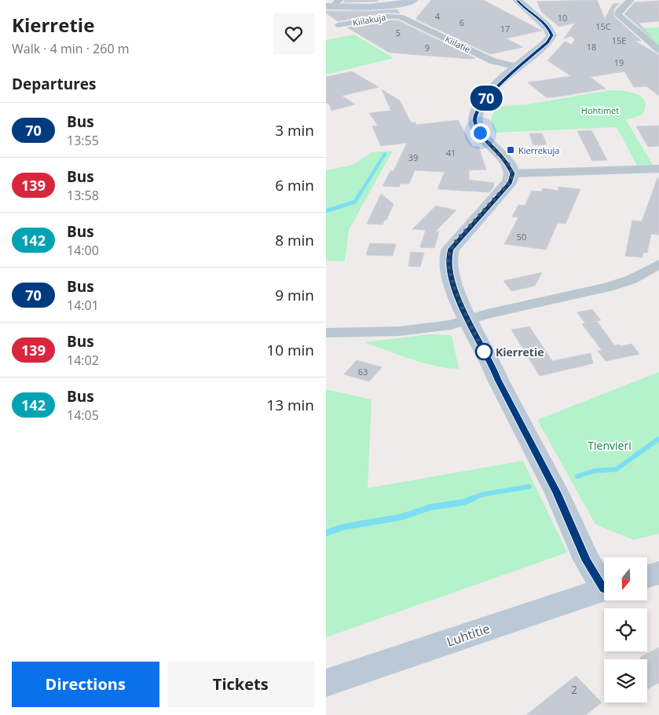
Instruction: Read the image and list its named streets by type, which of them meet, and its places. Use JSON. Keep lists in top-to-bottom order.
{
  "streets": {
    "street": ["Kiilakuja", "Kiilatie", "Luhtitie"]
  },
  "crossings": [
    ["Kiilakuja", "Kiilatie"]
  ],
  "parks": ["Hohtimet", "Tienvieri"],
  "places": {
    "transit": ["Kierrekuja"],
    "other": ["Kierretie"]
  },
  "lines": ["bus line 70"],
  "house_numbers": [
    "4",
    "10",
    "6",
    "15C",
    "17",
    "5",
    "15E",
    "18",
    "9",
    "19",
    "41",
    "39",
    "50",
    "63",
    "2"
  ],
  "north": "bottom",
  "page": {
    "heading": [
      ["Kierretie", "Walk · 4 min · 260 m"],
      "Departures"
    ],
    "on_map": "70",
    "list": [
      {
        "mark": "70",
        "name": "Bus",
        "note": "13:55",
        "value": "3 min"
      },
      {
        "mark": "139",
        "name": "Bus",
        "note": "13:58",
        "value": "6 min"
      },
      {
        "mark": "142",
        "name": "Bus",
        "note": "14:00",
        "value": "8 min"
      },
      {
        "mark": "70",
        "name": "Bus",
        "note": "14:01",
        "value": "9 min"
      },
      {
        "mark": "139",
        "name": "Bus",
        "note": "14:02",
        "value": "10 min"
      },
      {
        "mark": "142",
        "name": "Bus",
        "note": "14:05",
        "value": "13 min"
      }
    ],
    "buttons": ["Directions", "Tickets"]
  }
}
